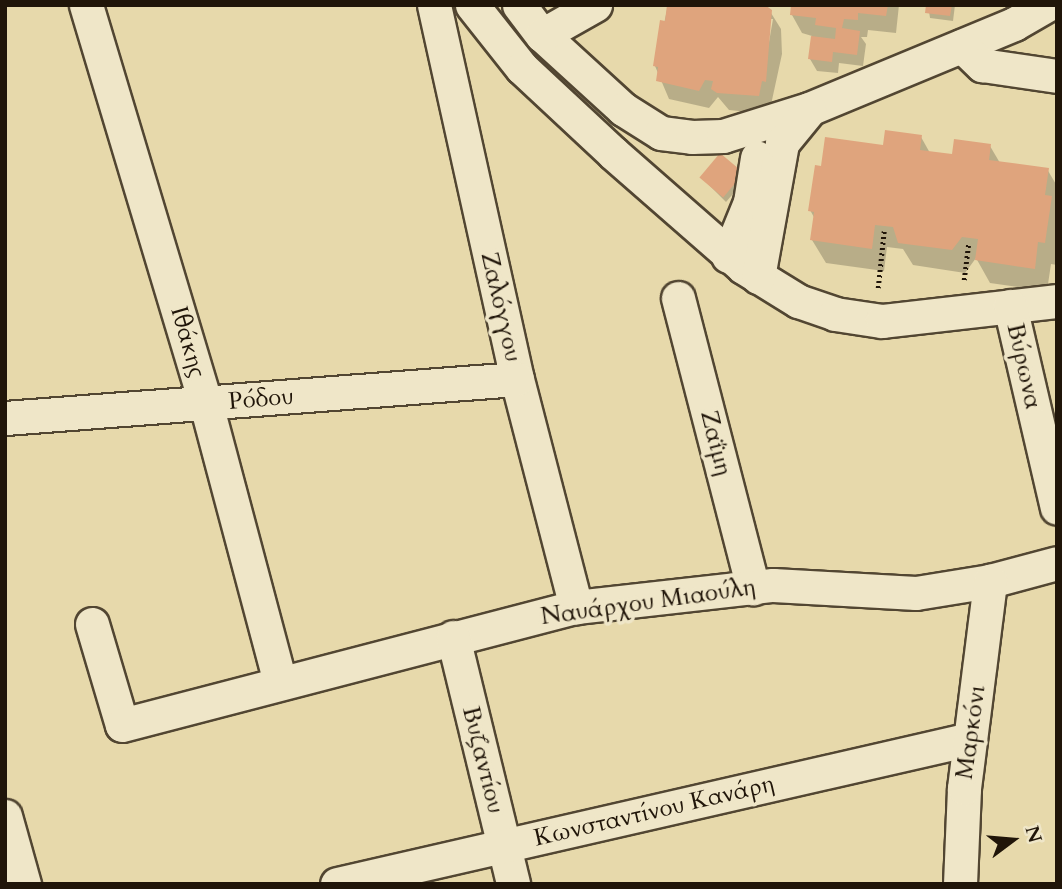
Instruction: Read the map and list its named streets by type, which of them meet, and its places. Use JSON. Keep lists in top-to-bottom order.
{
  "streets": {
    "street": [
      "Ζαλόγγου",
      "Ιθάκης",
      "Βύρωνα",
      "Ρόδου",
      "Ζαΐμη",
      "Ναυάρχου Μιαούλη",
      "Μαρκόνι",
      "Βυζαντίου",
      "Κωνσταντίνου Κανάρη"
    ]
  },
  "crossings": [
    ["Ζαλόγγου", "Ρόδου"],
    ["Ζαλόγγου", "Ναυάρχου Μιαούλη"],
    ["Ιθάκης", "Ρόδου"],
    ["Ιθάκης", "Ναυάρχου Μιαούλη"],
    ["Ζαΐμη", "Ναυάρχου Μιαούλη"],
    ["Ναυάρχου Μιαούλη", "Μαρκόνι"],
    ["Ναυάρχου Μιαούλη", "Βυζαντίου"],
    ["Μαρκόνι", "Κωνσταντίνου Κανάρη"],
    ["Βυζαντίου", "Κωνσταντίνου Κανάρη"]
  ],
  "north": "right"
}
